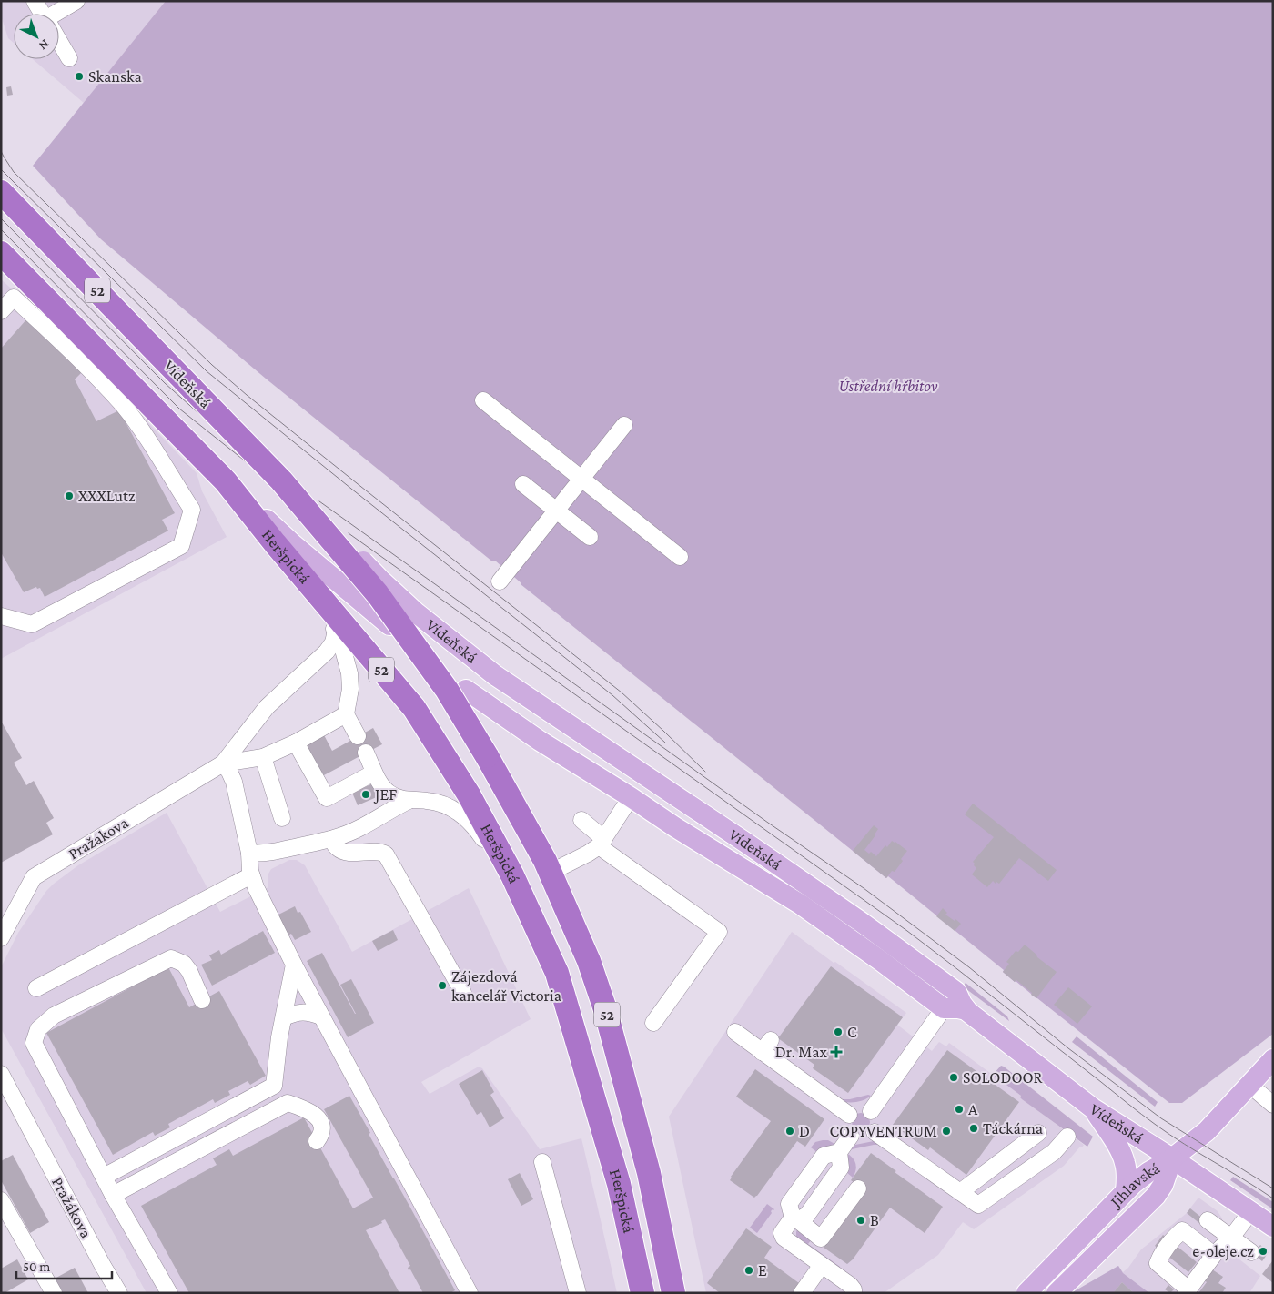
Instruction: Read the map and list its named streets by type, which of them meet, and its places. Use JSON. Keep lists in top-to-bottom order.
{
  "streets": {
    "highway": ["52", "Vídeňská", "Heršpická"],
    "main road": ["Jihlavská"],
    "street": ["Pražákova"]
  },
  "crossings": [
    ["52", "Heršpická"],
    ["Vídeňská", "Heršpická"],
    ["Vídeňská", "Jihlavská"]
  ],
  "parks": ["Ústřední hřbitov"],
  "places": {
    "other": [
      "Skanska",
      "XXXLutz",
      "JEF",
      "Zájezdová kancelář Victoria",
      "C",
      "SOLODOOR",
      "A",
      "Táckárna",
      "D",
      "COPYVENTRUM",
      "B",
      "e-oleje.cz",
      "E"
    ],
    "health": ["Dr. Max"]
  },
  "scale_bar": "50 m",
  "north": "bottom right"
}
